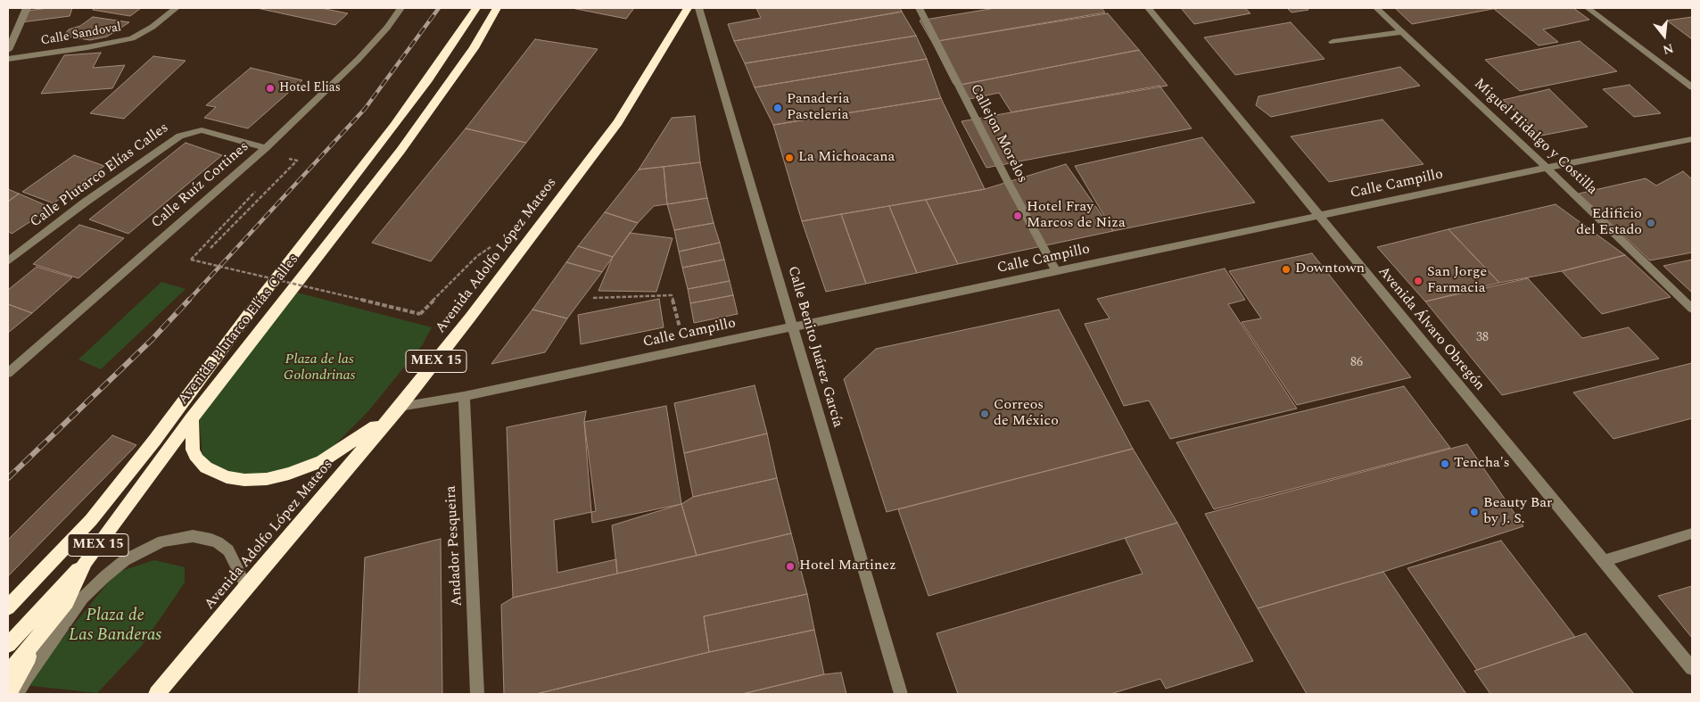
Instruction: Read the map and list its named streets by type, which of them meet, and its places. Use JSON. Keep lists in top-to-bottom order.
{
  "streets": {
    "highway": ["Avenida Adolfo López Mateos", "Avenida Plutarco Elías Calles", "MEX 15"],
    "street": [
      "Calle Sandoval",
      "Callejon Morelos",
      "Miguel Hidalgo y Costilla",
      "Calle Plutarco Elías Calles",
      "Calle Campillo",
      "Calle Ruíz Cortines",
      "Avenida Álvaro Obregón",
      "Calle Benito Juárez García",
      "Andador Pesqueira"
    ]
  },
  "crossings": [
    ["Callejon Morelos", "Calle Campillo"],
    ["Miguel Hidalgo y Costilla", "Calle Campillo"],
    ["Calle Plutarco Elías Calles", "Calle Ruíz Cortines"],
    ["Calle Campillo", "Avenida Adolfo López Mateos"],
    ["Calle Campillo", "Avenida Álvaro Obregón"],
    ["Calle Campillo", "Calle Benito Juárez García"],
    ["Calle Campillo", "Andador Pesqueira"]
  ],
  "parks": ["Plaza de las Golondrinas", "Plaza de Las Banderas"],
  "places": [
    "Hotel Elias",
    "Panaderia Pasteleria",
    "La Michoacana",
    "Hotel Fray Marcos de Niza",
    "Edificio del Estado",
    "Downtown",
    "San Jorge Farmacia",
    "Correos de México",
    "Tencha's",
    "Beauty Bar by J. S.",
    "Hotel Martinez"
  ],
  "house_numbers": ["38", "86"],
  "north": "bottom"
}
